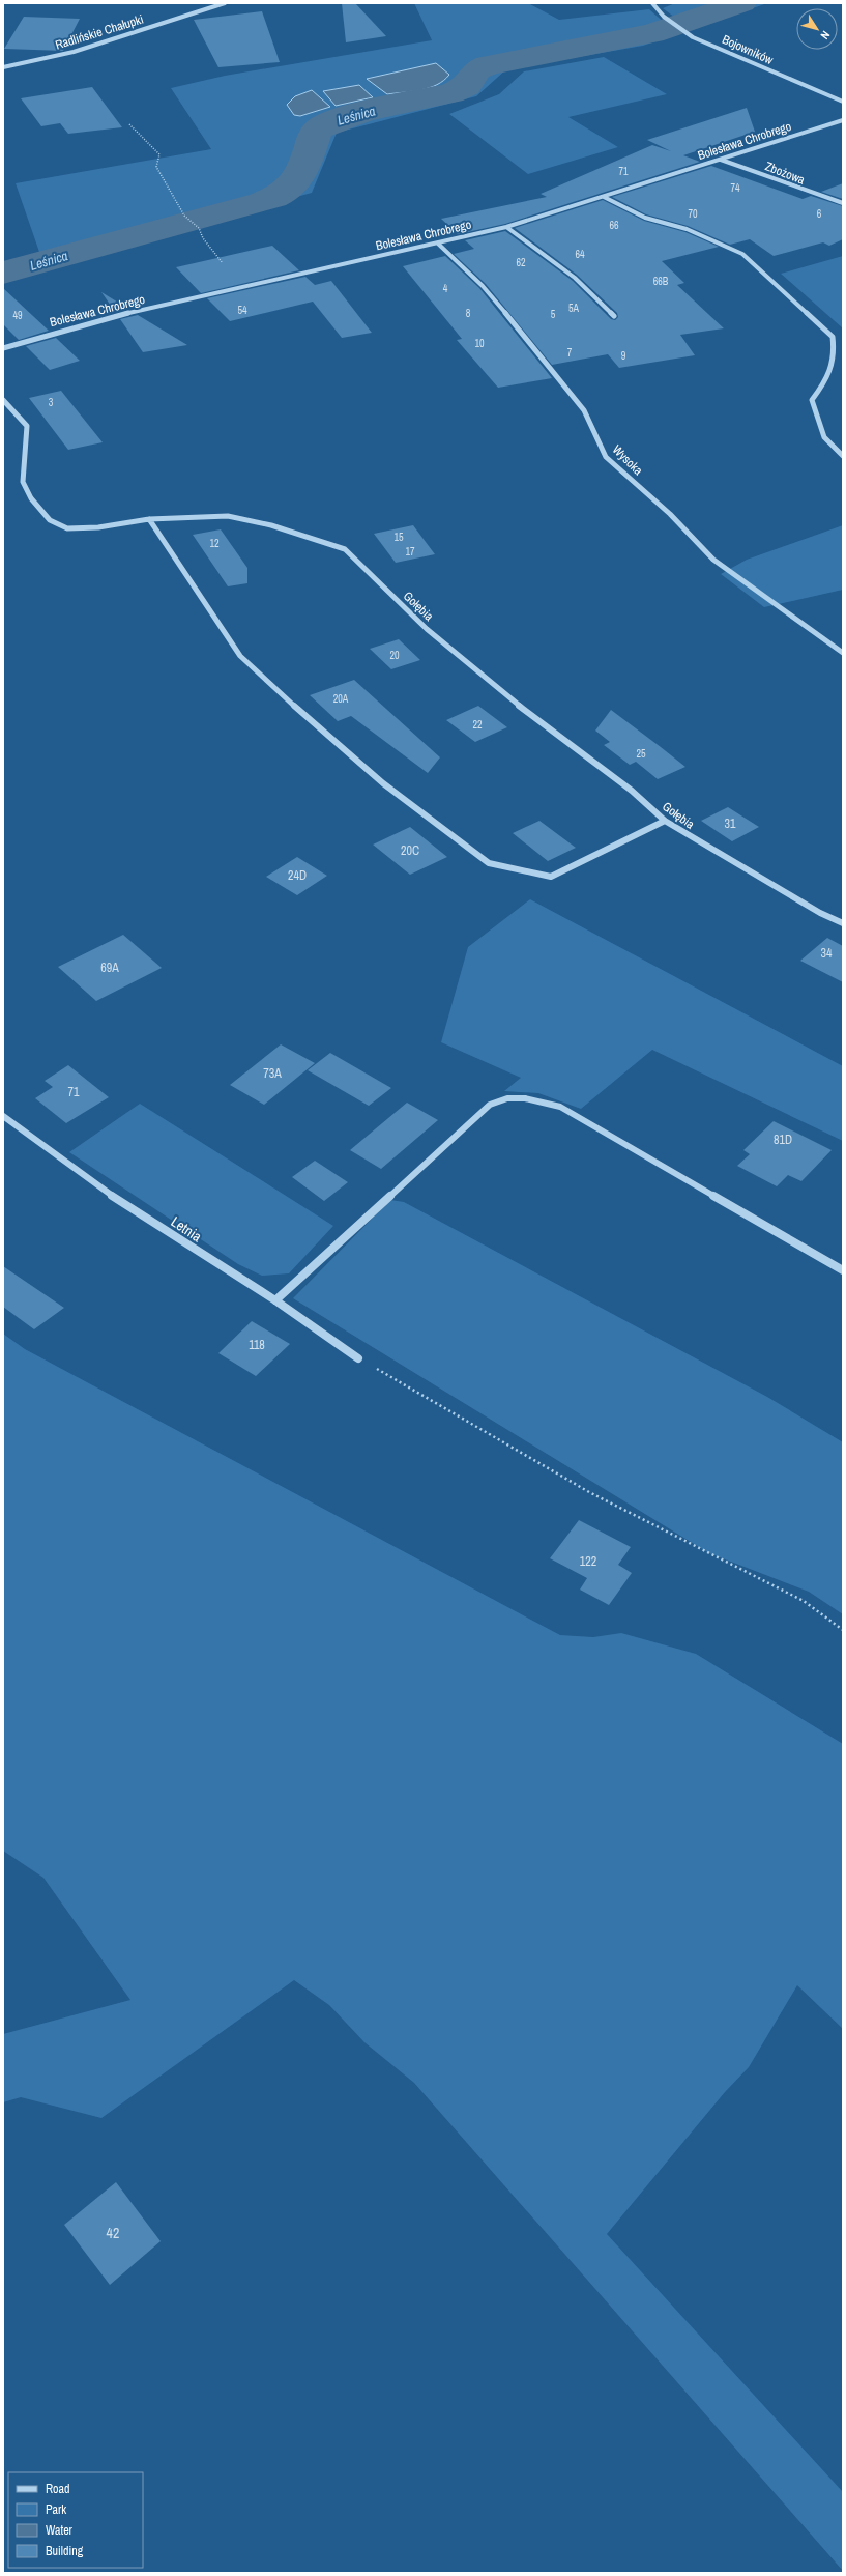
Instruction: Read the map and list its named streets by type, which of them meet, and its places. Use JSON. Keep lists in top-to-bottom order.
{
  "streets": {
    "street": [
      "Radlińskie Chałupki",
      "Bojowników",
      "Bolesława Chrobrego",
      "Zbożowa",
      "Wysoka",
      "Gołębia",
      "Letnia"
    ]
  },
  "crossings": [
    ["Bolesława Chrobrego", "Zbożowa"],
    ["Bolesława Chrobrego", "Wysoka"]
  ],
  "water": ["Leśnica"],
  "house_numbers": [
    "71",
    "74",
    "70",
    "6",
    "66",
    "64",
    "62",
    "66B",
    "4",
    "5A",
    "54",
    "8",
    "5",
    "49",
    "10",
    "7",
    "9",
    "3",
    "15",
    "12",
    "17",
    "20",
    "20A",
    "22",
    "25",
    "31",
    "20C",
    "24D",
    "34",
    "69A",
    "73A",
    "71",
    "81D",
    "118",
    "122",
    "42"
  ],
  "legend": [
    "Road",
    "Park",
    "Water",
    "Building"
  ],
  "north": "bottom right"
}
